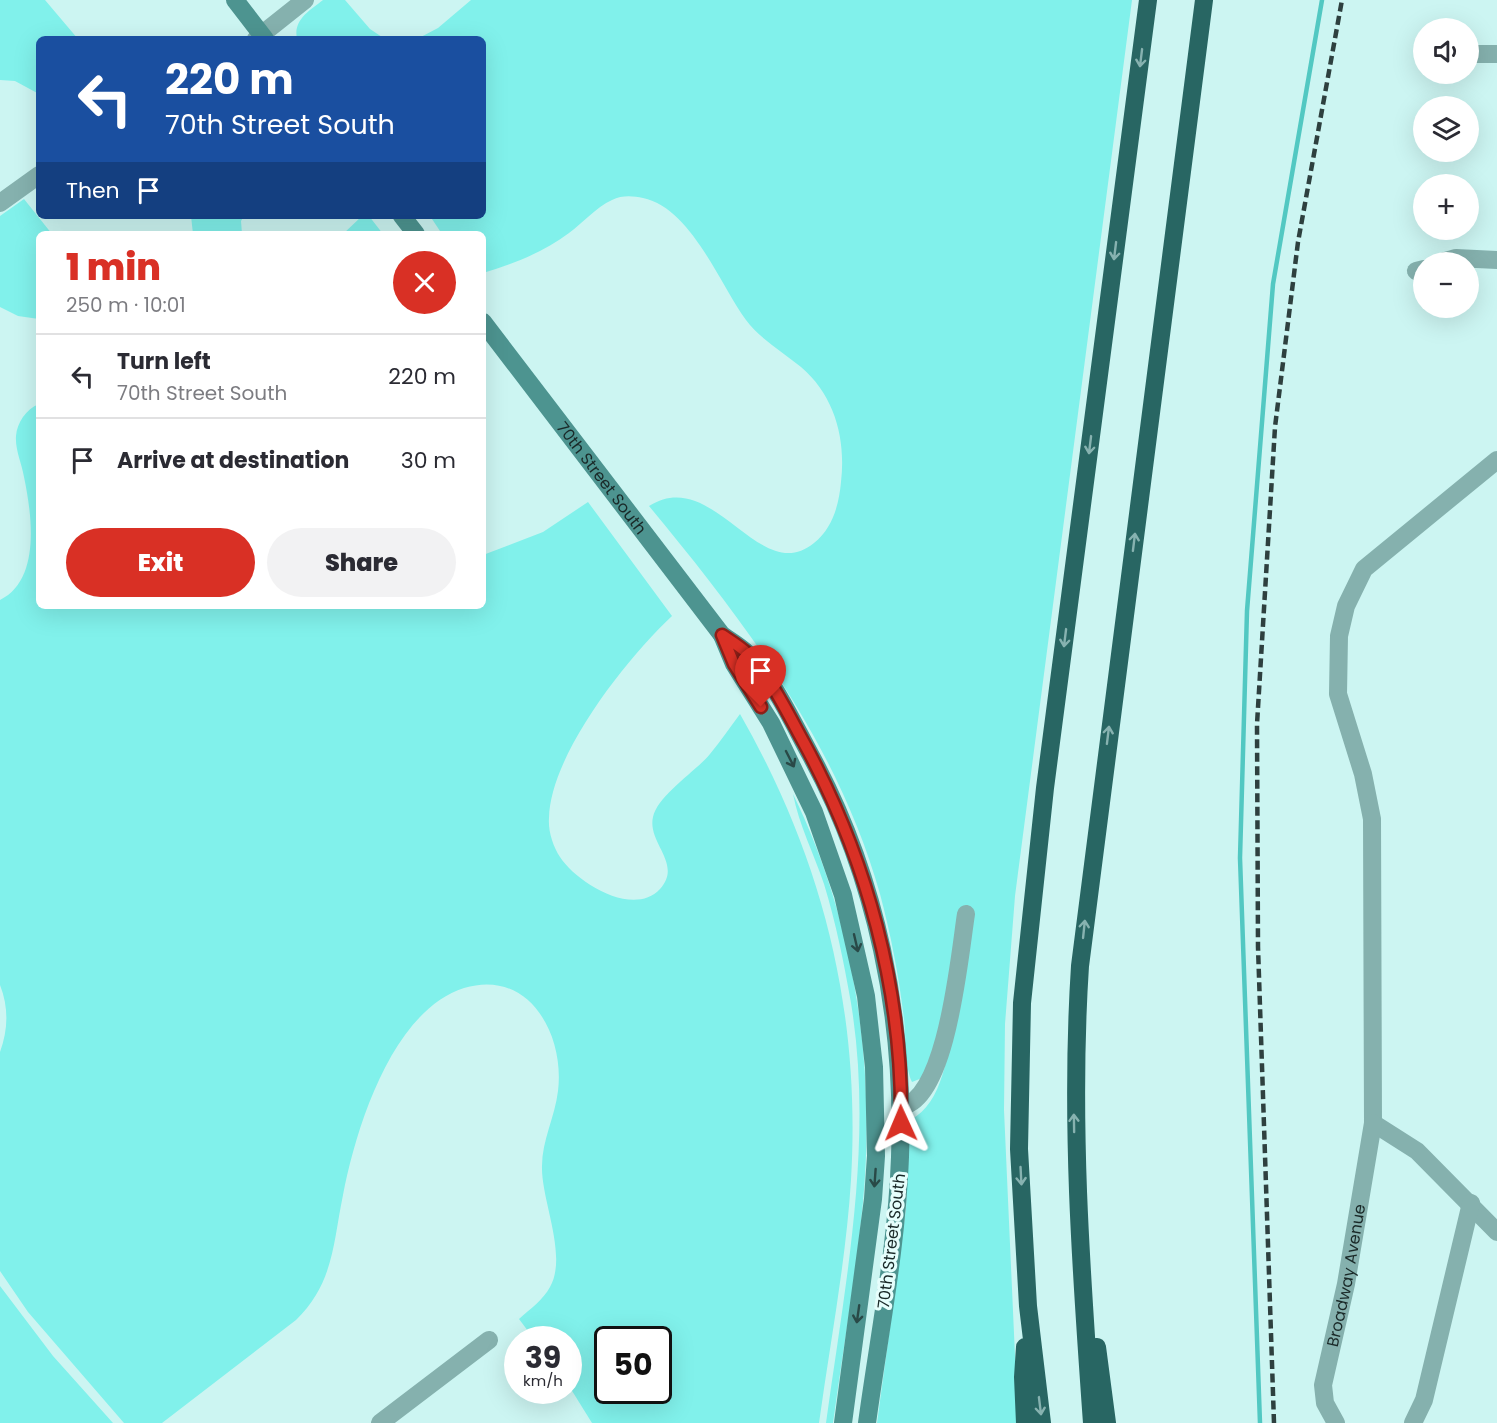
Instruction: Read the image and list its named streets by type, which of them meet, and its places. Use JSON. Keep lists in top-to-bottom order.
{
  "streets": {
    "main road": ["70th Street South"],
    "street": ["Broadway Avenue"]
  },
  "page": {
    "map_buttons": ["+", "−"],
    "turn": ["220 m", "70th Street South"],
    "then": "Then",
    "heading": ["1 min", "250 m · 10:01"],
    "list": [
      {
        "name": "Turn left",
        "note": "70th Street South",
        "value": "220 m"
      },
      {
        "name": "Arrive at destination",
        "value": "30 m"
      }
    ],
    "buttons": ["Exit", "Share"],
    "speed": "39 km/h",
    "limit": "50"
  }
}
